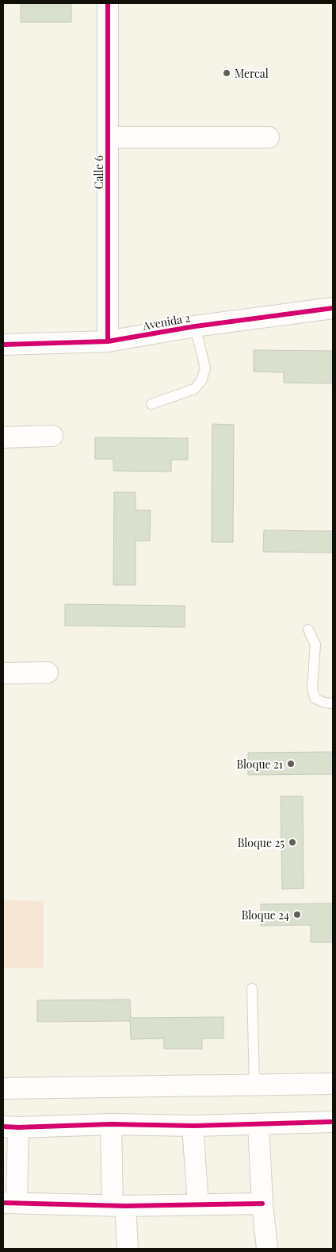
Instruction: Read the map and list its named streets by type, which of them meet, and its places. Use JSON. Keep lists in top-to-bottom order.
{
  "streets": {
    "street": ["Calle 6", "Avenida 2"]
  },
  "crossings": [
    ["Calle 6", "Avenida 2"]
  ],
  "places": [
    "Mercal",
    "Bloque 21",
    "Bloque 25",
    "Bloque 24"
  ]
}
